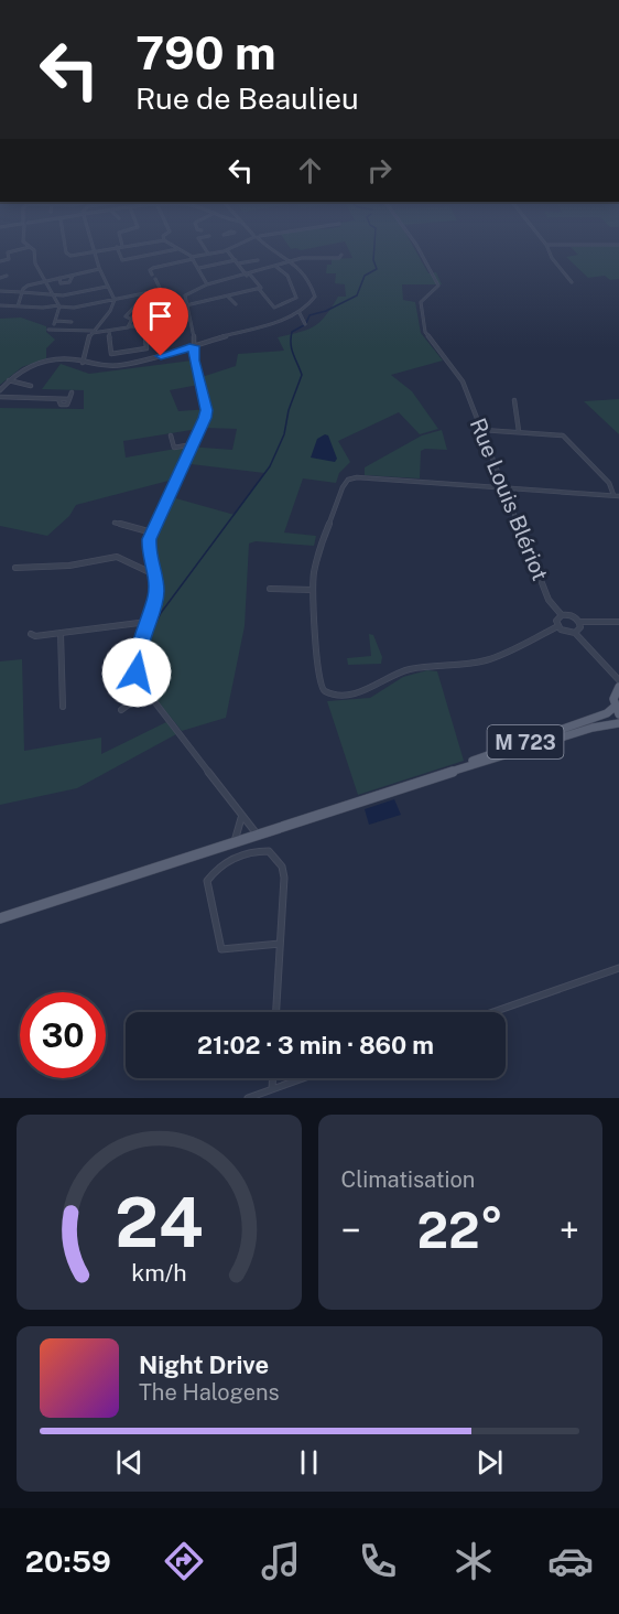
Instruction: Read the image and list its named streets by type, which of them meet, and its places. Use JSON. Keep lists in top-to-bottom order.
{
  "streets": {
    "main road": ["M 723"],
    "street": ["Rue Louis Blériot"]
  },
  "page": {
    "turn": ["790 m", "Rue de Beaulieu"],
    "limit": "30",
    "trip": "21:02 · 3 min · 860 m",
    "tile": "Climatisation",
    "heat": ["−", "22°", "+"],
    "song": ["Night Drive", "The Halogens"],
    "tabs": "20:59",
    "gauge": ["24", "km/h"]
  }
}
